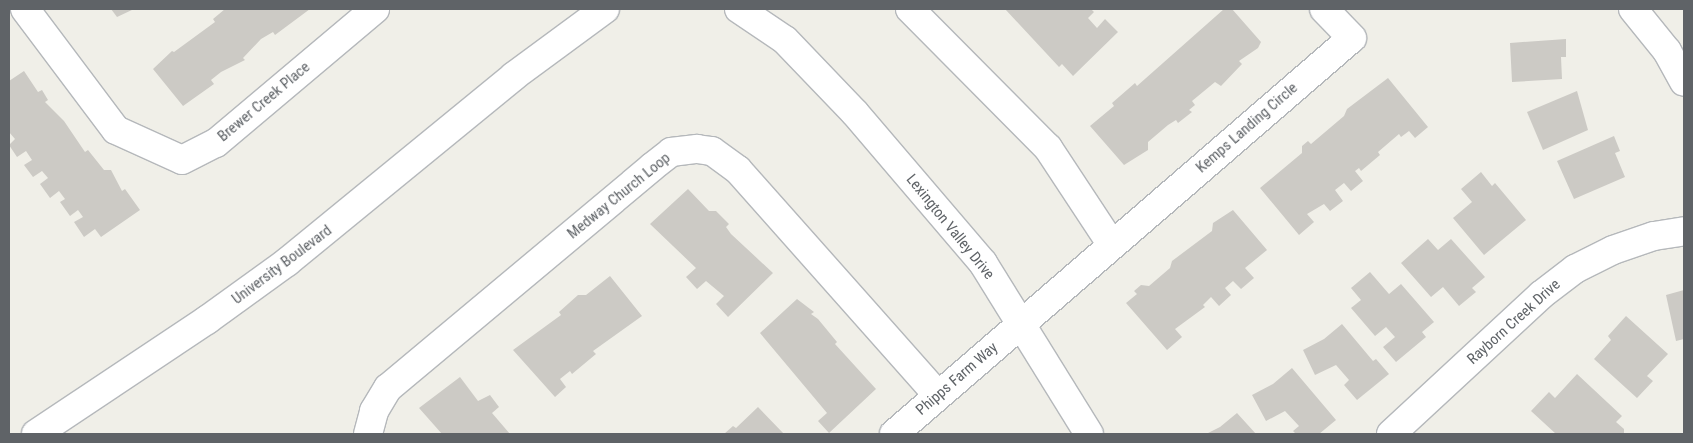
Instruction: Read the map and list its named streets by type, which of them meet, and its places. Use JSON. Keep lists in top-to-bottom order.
{
  "streets": {
    "street": [
      "Brewer Creek Place",
      "Kemps Landing Circle",
      "Medway Church Loop",
      "Lexington Valley Drive",
      "University Boulevard",
      "Rayborn Creek Drive",
      "Phipps Farm Way"
    ]
  },
  "crossings": [
    ["Kemps Landing Circle", "Lexington Valley Drive"],
    ["Kemps Landing Circle", "Phipps Farm Way"],
    ["Medway Church Loop", "Phipps Farm Way"],
    ["Lexington Valley Drive", "Phipps Farm Way"]
  ]
}
